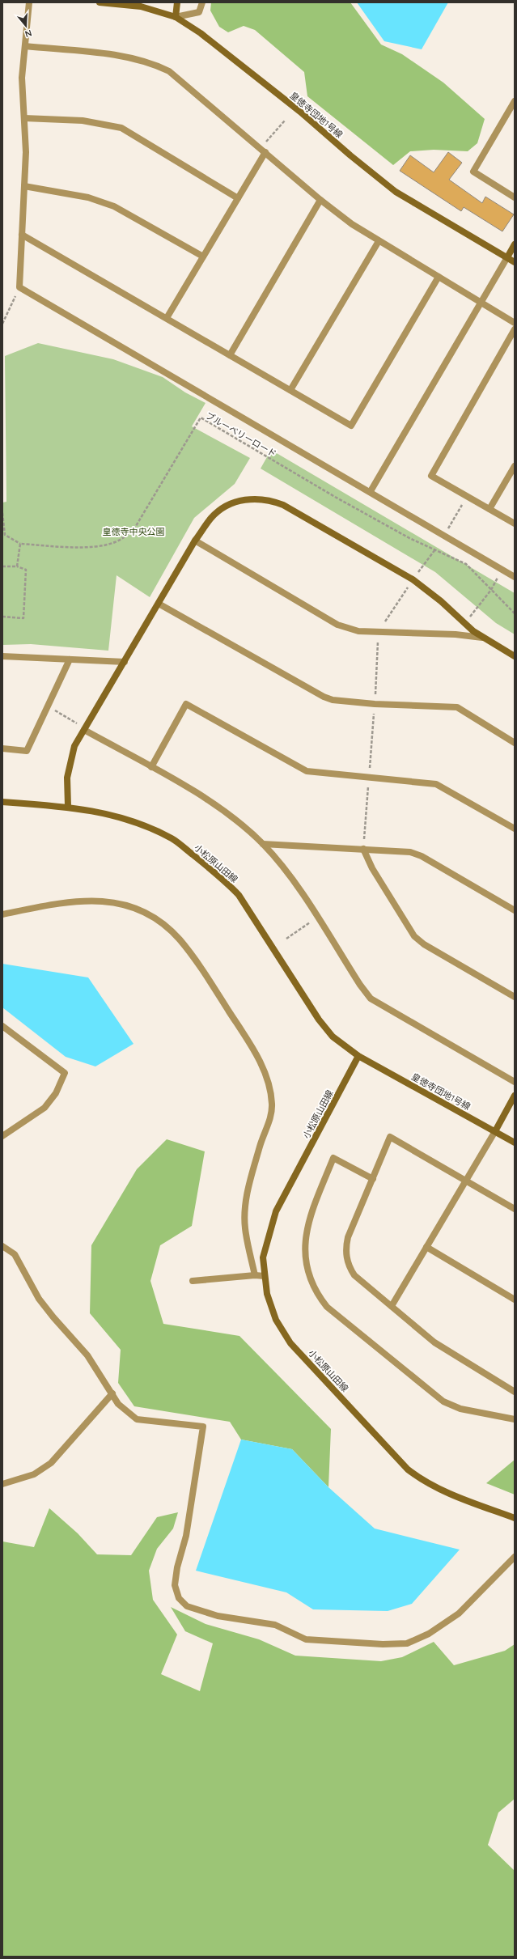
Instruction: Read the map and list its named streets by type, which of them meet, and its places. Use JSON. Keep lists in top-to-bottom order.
{
  "streets": {
    "street": ["皇徳寺団地1号線", "小松原山田線"],
    "path": ["ブルーベリーロード"]
  },
  "crossings": [
    ["皇徳寺団地1号線", "小松原山田線"]
  ],
  "parks": ["皇徳寺中央公園"],
  "north": "bottom"
}
